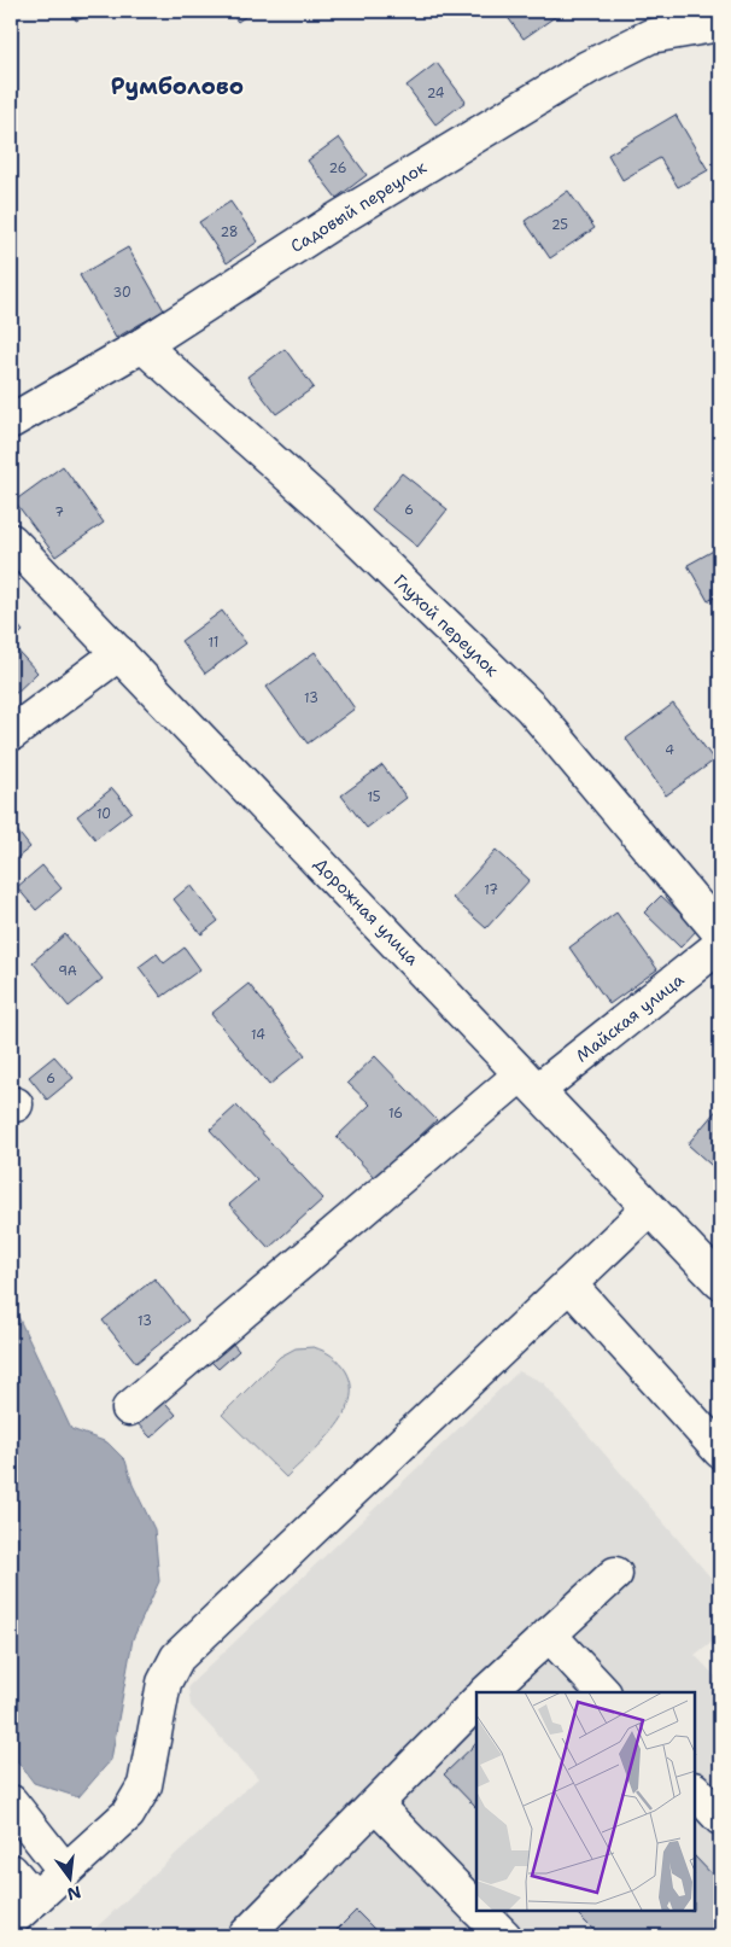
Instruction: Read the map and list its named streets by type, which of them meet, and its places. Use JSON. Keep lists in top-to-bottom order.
{
  "streets": {
    "street": [
      "Садовый переулок",
      "Глухой переулок",
      "Дорожная улица",
      "Майская улица"
    ]
  },
  "crossings": [
    ["Садовый переулок", "Глухой переулок"],
    ["Дорожная улица", "Майская улица"]
  ],
  "districts": ["Румболово"],
  "house_numbers": [
    "24",
    "26",
    "25",
    "28",
    "30",
    "6",
    "7",
    "11",
    "13",
    "4",
    "15",
    "10",
    "17",
    "9А",
    "14",
    "6",
    "16",
    "13"
  ],
  "north": "bottom"
}
